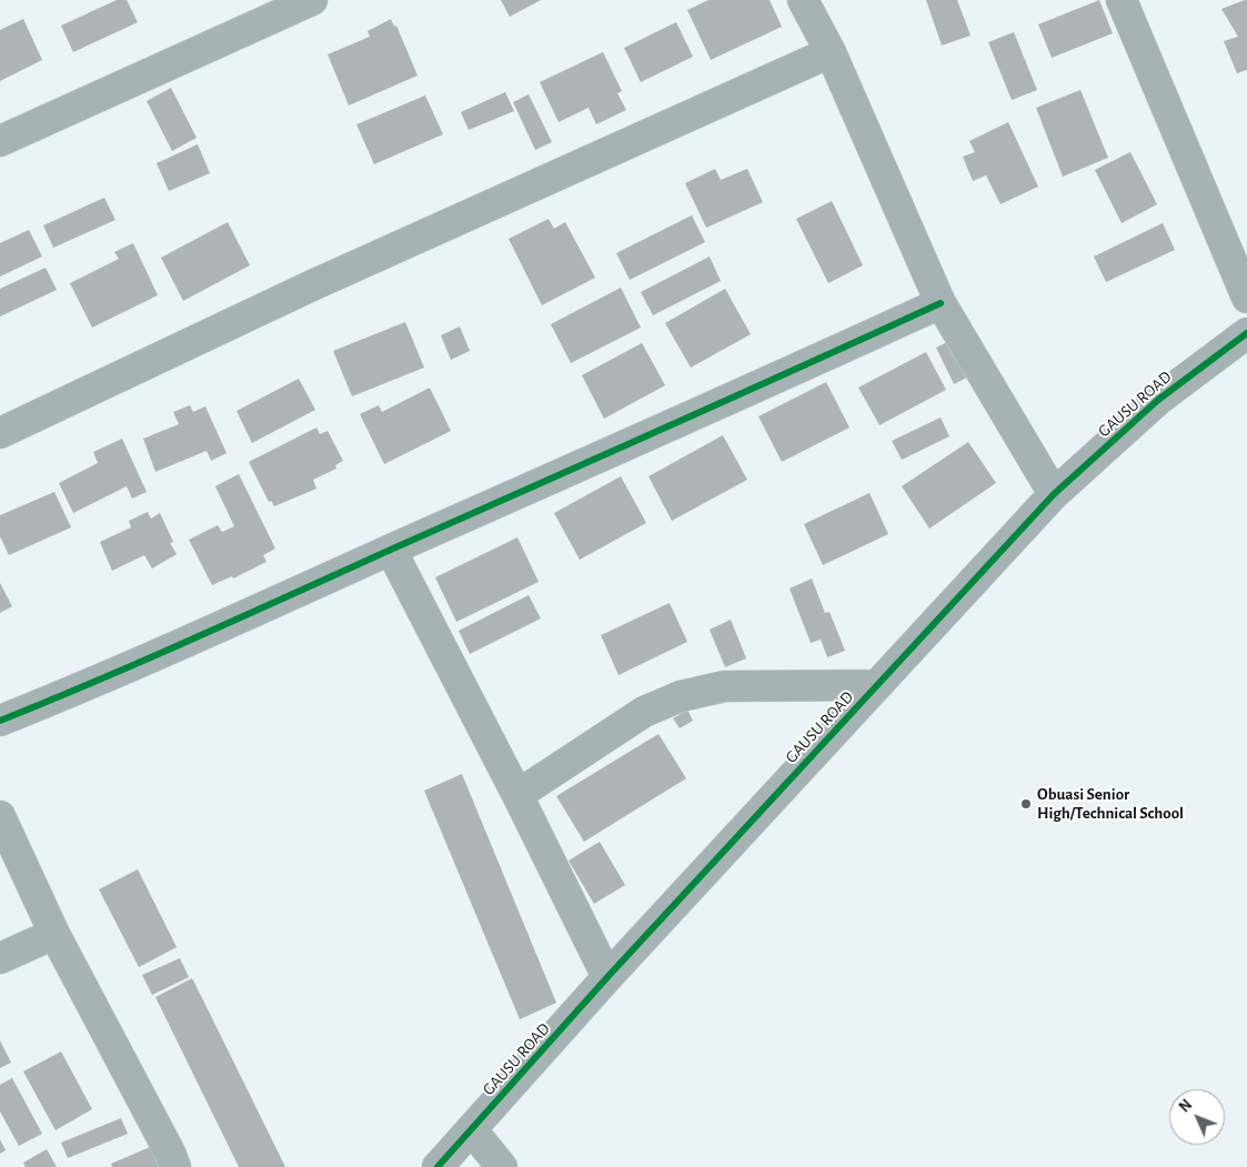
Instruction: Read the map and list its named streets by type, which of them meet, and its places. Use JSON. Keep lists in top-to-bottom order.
{
  "streets": {
    "street": ["GAUSU ROAD"]
  },
  "places": ["Obuasi Senior High/Technical School"],
  "north": "top left"
}
